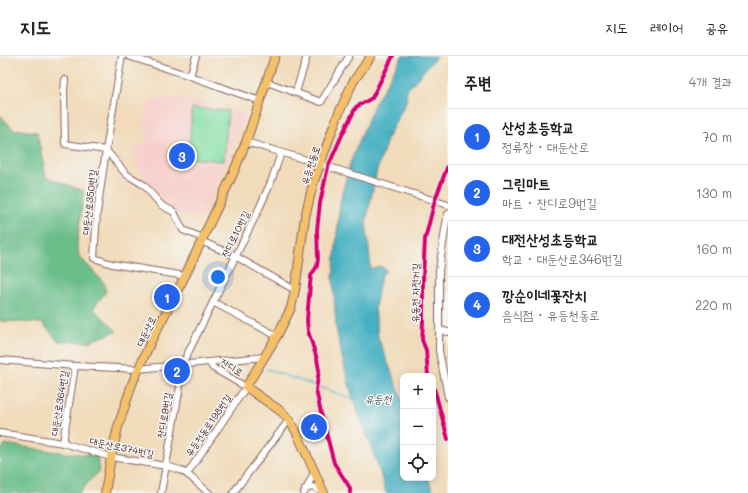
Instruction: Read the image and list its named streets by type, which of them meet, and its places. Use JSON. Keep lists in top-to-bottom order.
{
  "streets": {
    "main road": ["유등천동로", "대둔산로"],
    "street": [
      "대둔산로350번길",
      "잔디로10번길",
      "잔디로",
      "대둔산로364번길",
      "잔디로9번길",
      "유등천동로198번길",
      "대둔산로374번길"
    ],
    "cycle path": ["유동천 자전거길"]
  },
  "crossings": [
    ["유등천동로", "잔디로"],
    ["유등천동로", "유등천동로198번길"],
    ["대둔산로350번길", "대둔산로"],
    ["잔디로10번길", "잔디로"],
    ["잔디로10번길", "잔디로9번길"],
    ["대둔산로", "잔디로"],
    ["대둔산로", "대둔산로364번길"],
    ["대둔산로", "대둔산로374번길"],
    ["잔디로", "대둔산로364번길"],
    ["잔디로", "잔디로9번길"],
    ["잔디로", "유등천동로198번길"],
    ["대둔산로364번길", "대둔산로374번길"],
    ["잔디로9번길", "대둔산로374번길"],
    ["유등천동로198번길", "대둔산로374번길"]
  ],
  "water": ["유등천"],
  "page": {
    "header": "지도",
    "nav": ["지도", "레이어", "공유"],
    "heading": ["주변", "4개 결과"],
    "list": [
      {
        "mark": "1",
        "name": "산성초등학교",
        "note": "정류장 · 대둔산로",
        "value": "70 m"
      },
      {
        "mark": "2",
        "name": "그린마트",
        "note": "마트 · 잔디로9번길",
        "value": "130 m"
      },
      {
        "mark": "3",
        "name": "대전산성초등학교",
        "note": "학교 · 대둔산로346번길",
        "value": "160 m"
      },
      {
        "mark": "4",
        "name": "깡순이네꽃잔치",
        "note": "음식점 · 유등천동로",
        "value": "220 m"
      }
    ],
    "pins": [
      "3",
      "1",
      "2",
      "4"
    ],
    "map_buttons": ["+", "−"]
  }
}
